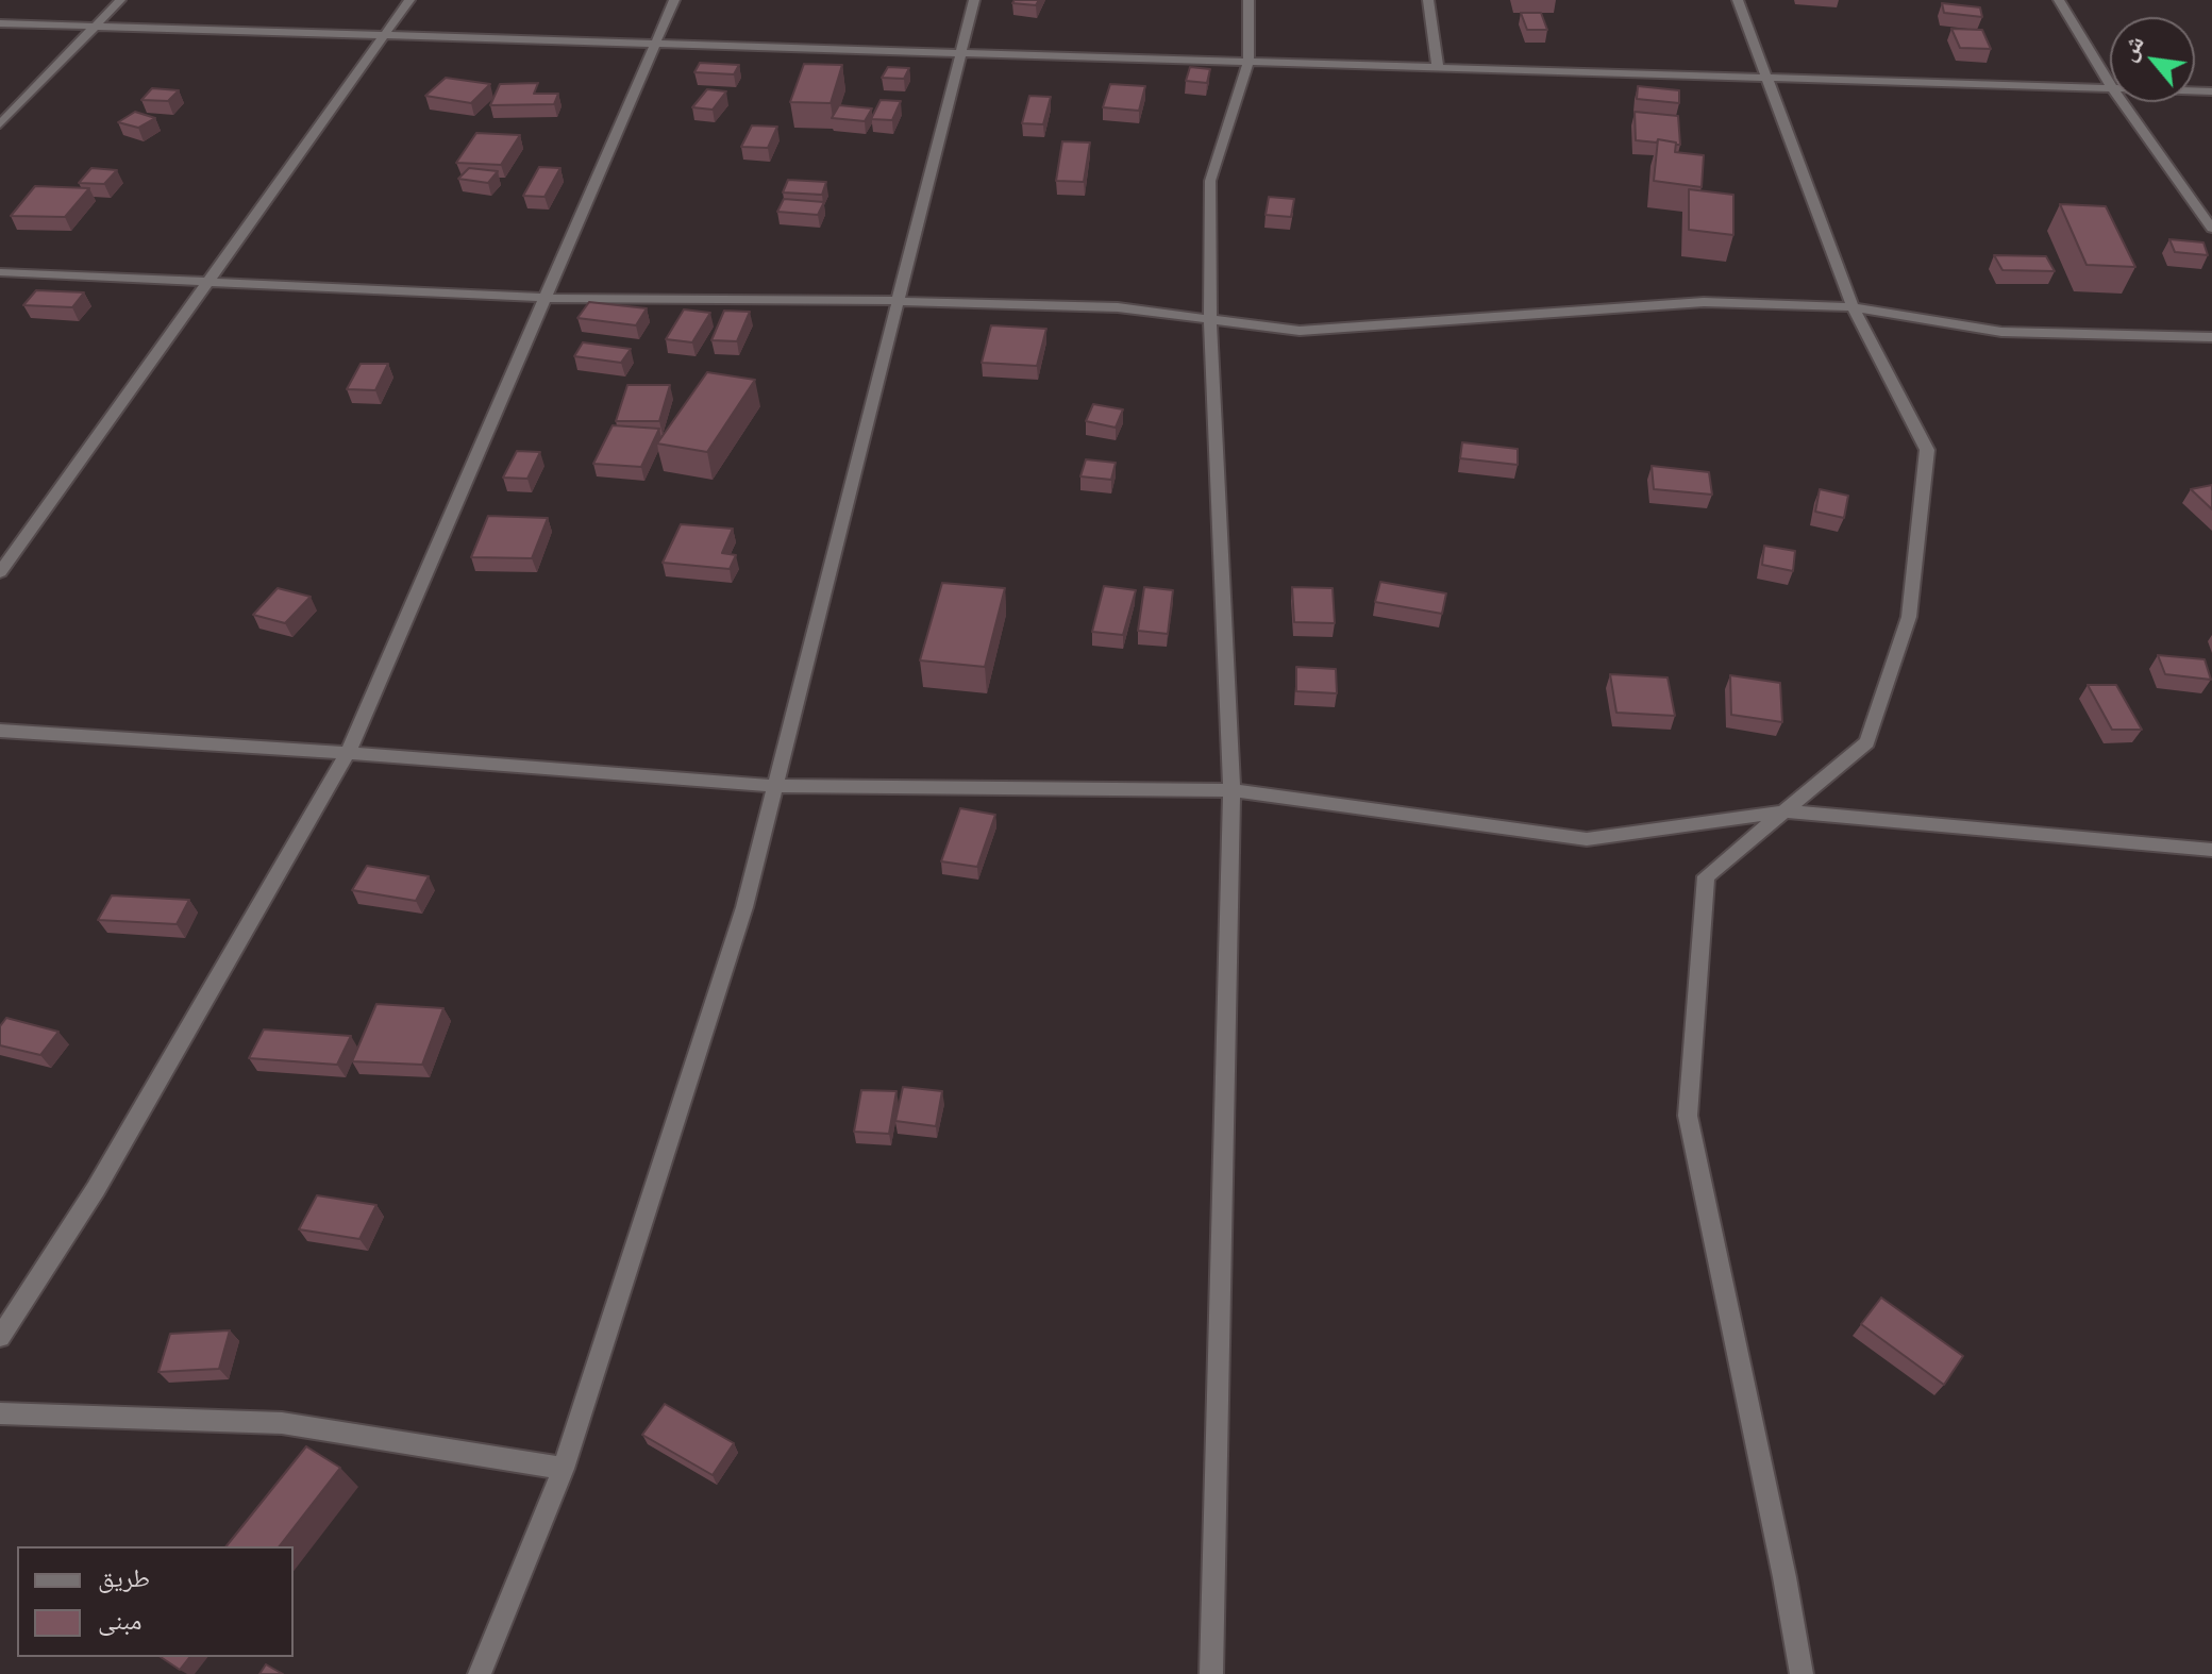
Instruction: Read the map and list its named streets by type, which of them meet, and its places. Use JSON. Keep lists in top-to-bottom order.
{
  "legend": ["طريق", "مبنى"],
  "north": "top left"
}
